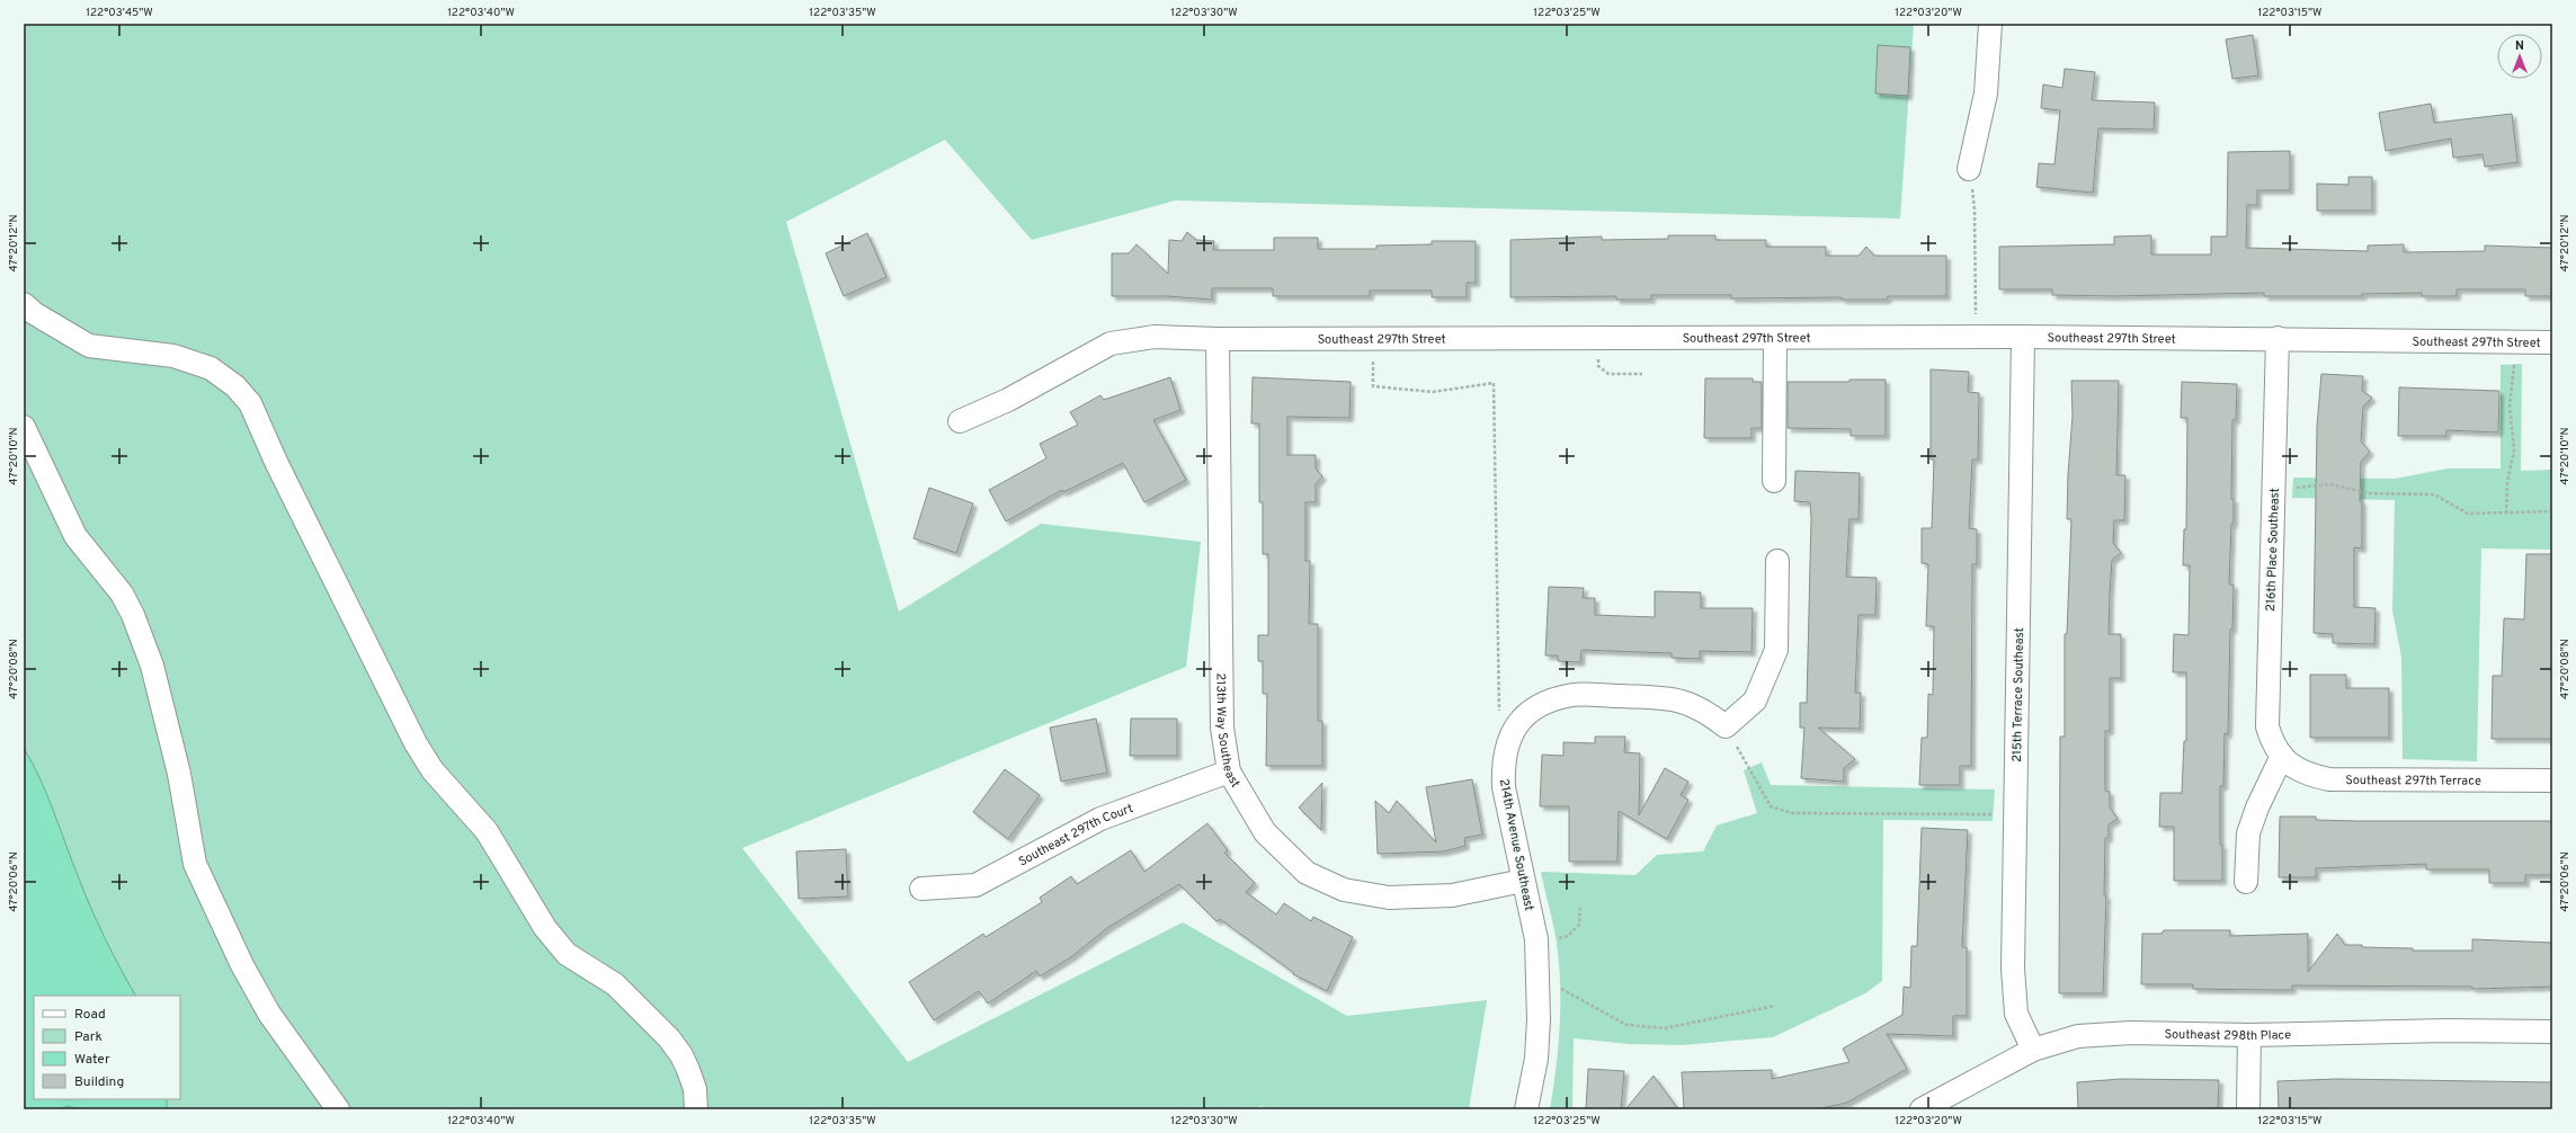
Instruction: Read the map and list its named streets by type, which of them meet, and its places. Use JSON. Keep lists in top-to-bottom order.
{
  "streets": {
    "street": [
      "Southeast 297th Street",
      "216th Place Southeast",
      "215th Terrace Southeast",
      "213th Way Southeast",
      "Southeast 297th Terrace",
      "Southeast 297th Court",
      "214th Avenue Southeast",
      "Southeast 298th Place"
    ]
  },
  "crossings": [
    ["Southeast 297th Street", "216th Place Southeast"],
    ["Southeast 297th Street", "215th Terrace Southeast"],
    ["Southeast 297th Street", "213th Way Southeast"],
    ["216th Place Southeast", "Southeast 297th Terrace"],
    ["215th Terrace Southeast", "Southeast 298th Place"],
    ["213th Way Southeast", "Southeast 297th Court"],
    ["213th Way Southeast", "214th Avenue Southeast"]
  ],
  "legend": [
    "Road",
    "Park",
    "Water",
    "Building"
  ],
  "north": "top",
  "coordinates": [
    "122°03'45\"W",
    "122°03'40\"W",
    "122°03'35\"W",
    "122°03'30\"W",
    "122°03'25\"W",
    "122°03'20\"W",
    "122°03'15\"W",
    "47°20'12\"N",
    "47°20'10\"N",
    "47°20'08\"N",
    "47°20'06\"N"
  ]
}
